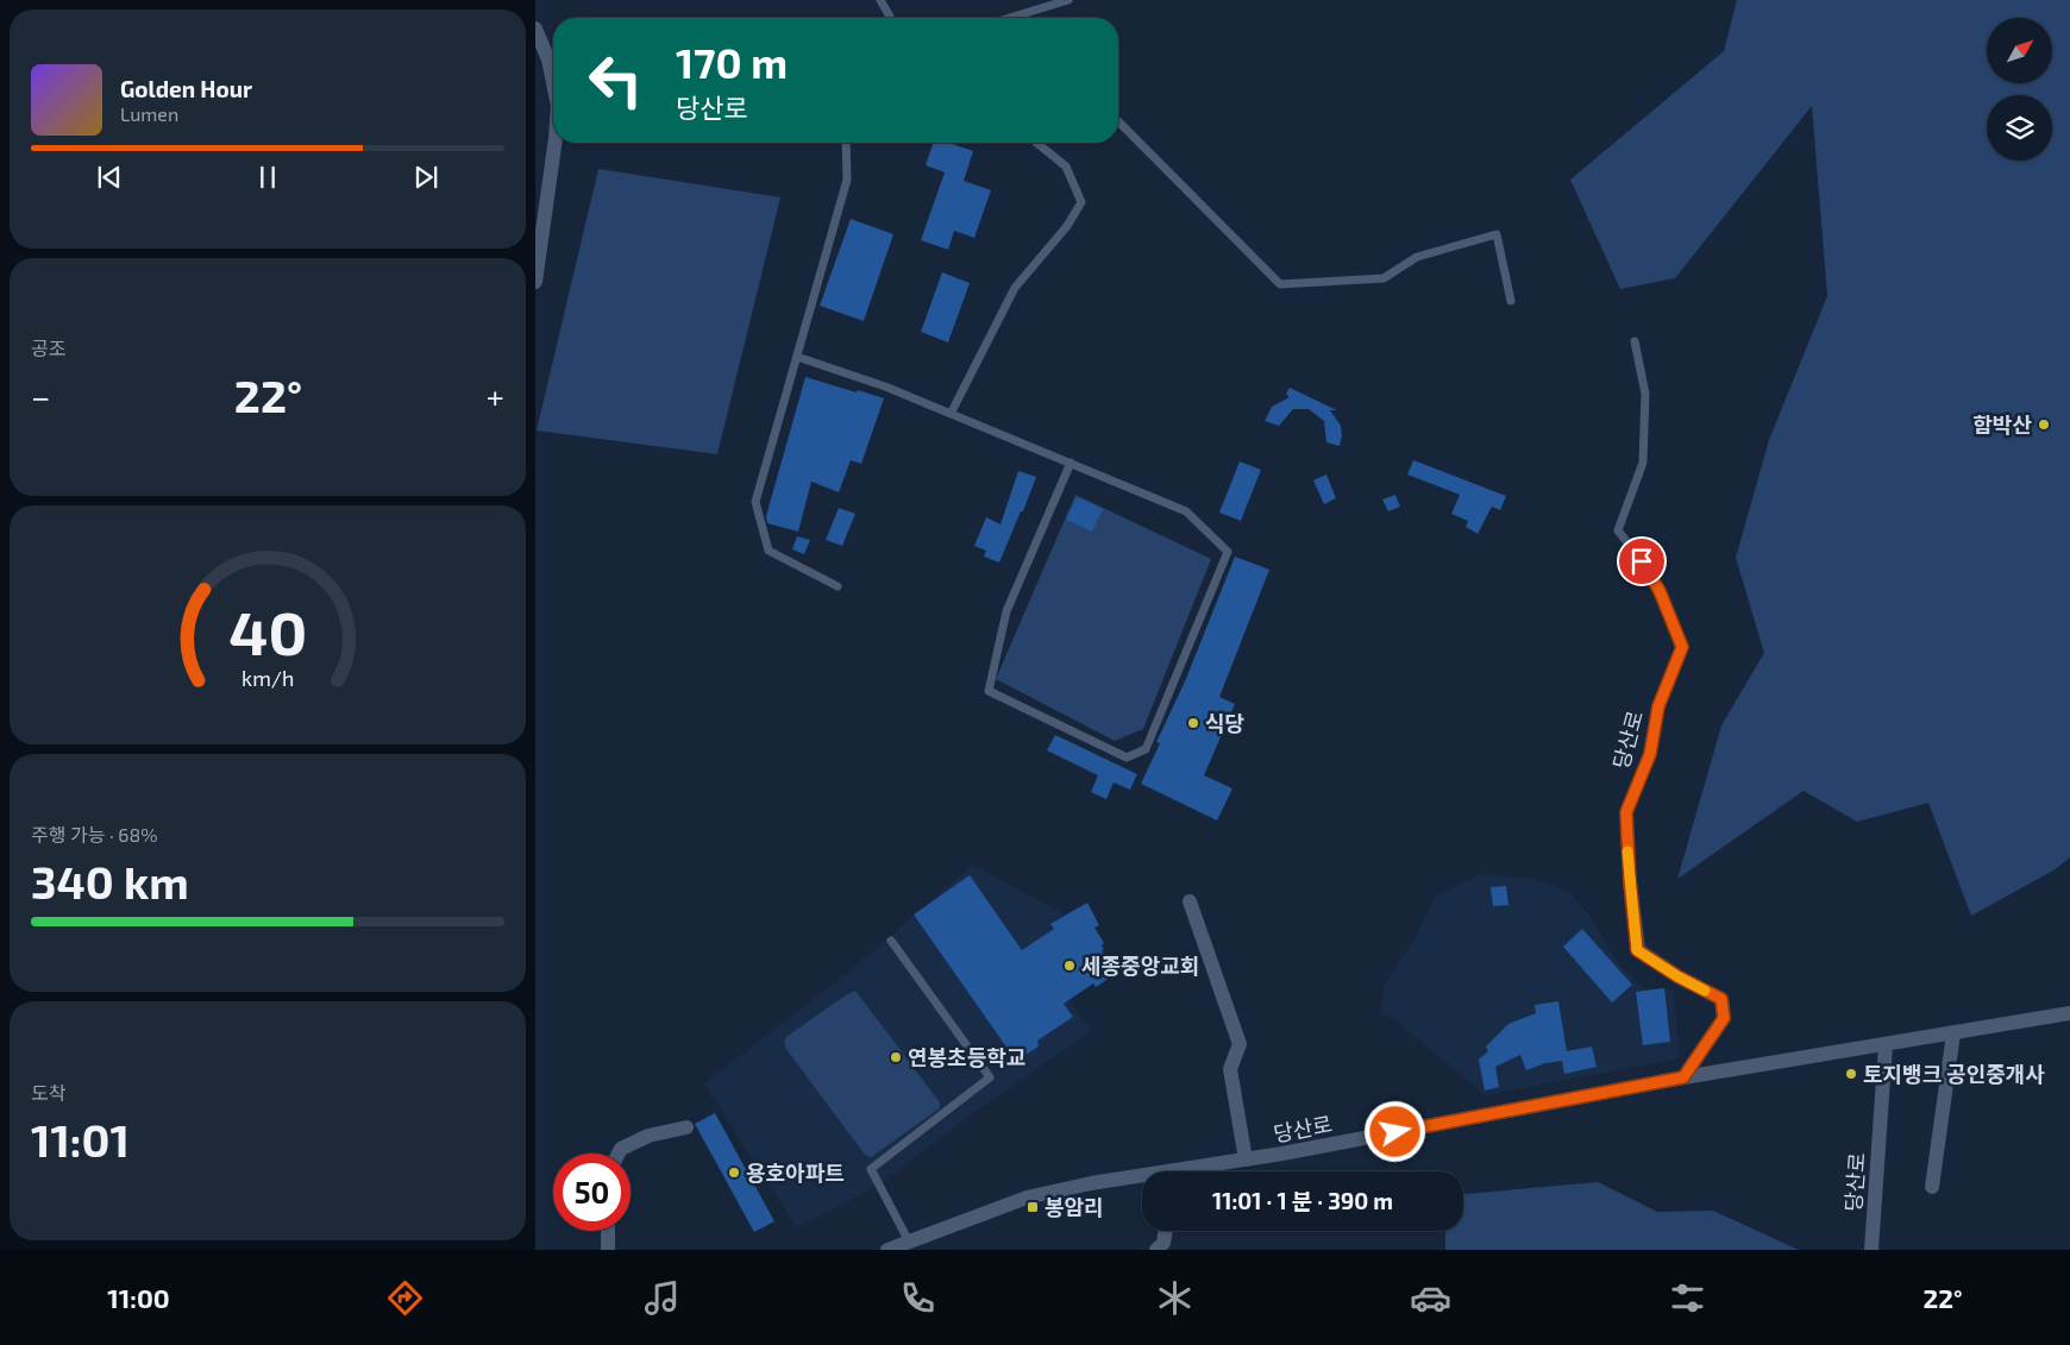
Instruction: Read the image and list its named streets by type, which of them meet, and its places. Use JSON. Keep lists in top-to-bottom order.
{
  "streets": {
    "street": ["당산로"]
  },
  "places": {
    "other": [
      "함박산",
      "식당",
      "세종중앙교회",
      "연봉초등학교",
      "토지뱅크 공인중개사",
      "용호아파트"
    ],
    "transit": ["봉암리"]
  },
  "north": "top right",
  "page": {
    "turn": ["170 m", "당산로"],
    "song": ["Golden Hour", "Lumen"],
    "tile": [
      "공조",
      ["주행 가능 · 68%", "340 km"],
      ["도착", "11:01"]
    ],
    "heat": ["−", "22°", "+"],
    "limit": "50",
    "trip": "11:01 · 1 분 · 390 m",
    "tabs": ["11:00", "22°"],
    "gauge": ["40", "km/h"]
  }
}
